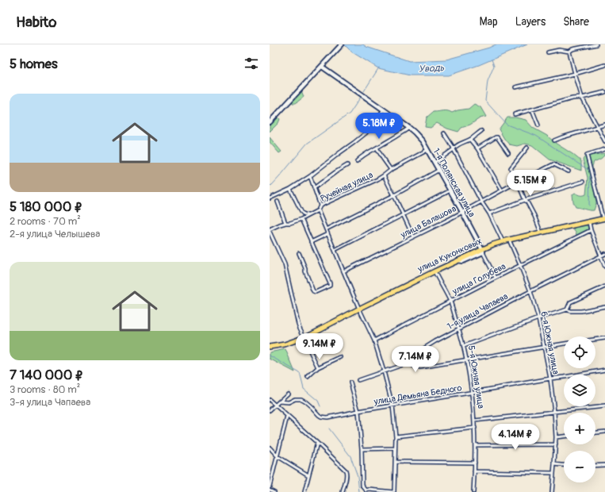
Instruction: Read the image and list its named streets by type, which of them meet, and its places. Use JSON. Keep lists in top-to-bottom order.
{
  "streets": {
    "main road": ["улица Куконковых"],
    "street": [
      "1-я Полянская улица",
      "Ручейная улица",
      "улица Балашова",
      "улица Голубева",
      "1-я улица Чапаева",
      "6-я Южная улица",
      "5-я Южная улица",
      "улица Демьяна Бедного"
    ]
  },
  "crossings": [
    ["1-я Полянская улица", "Ручейная улица"],
    ["1-я Полянская улица", "улица Балашова"],
    ["1-я Полянская улица", "улица Куконковых"],
    ["улица Куконковых", "6-я Южная улица"],
    ["улица Куконковых", "5-я Южная улица"],
    ["улица Голубева", "6-я Южная улица"],
    ["улица Голубева", "5-я Южная улица"],
    ["1-я улица Чапаева", "6-я Южная улица"],
    ["1-я улица Чапаева", "5-я Южная улица"],
    ["6-я Южная улица", "улица Демьяна Бедного"],
    ["5-я Южная улица", "улица Демьяна Бедного"]
  ],
  "water": ["Уводь"],
  "page": {
    "header": "Habito",
    "nav": ["Map", "Layers", "Share"],
    "heading": "5 homes",
    "list": [
      {
        "name": "5 180 000 ₽",
        "note": "2 rooms · 70 m² · 2-я улица Челышева"
      },
      {
        "name": "7 140 000 ₽",
        "note": "3 rooms · 80 m² · 3-я улица Чапаева"
      }
    ],
    "price": [
      "5.18M ₽",
      "5.15M ₽",
      "9.14M ₽",
      "7.14M ₽",
      "4.14M ₽"
    ],
    "map_buttons": ["+", "−"]
  }
}
